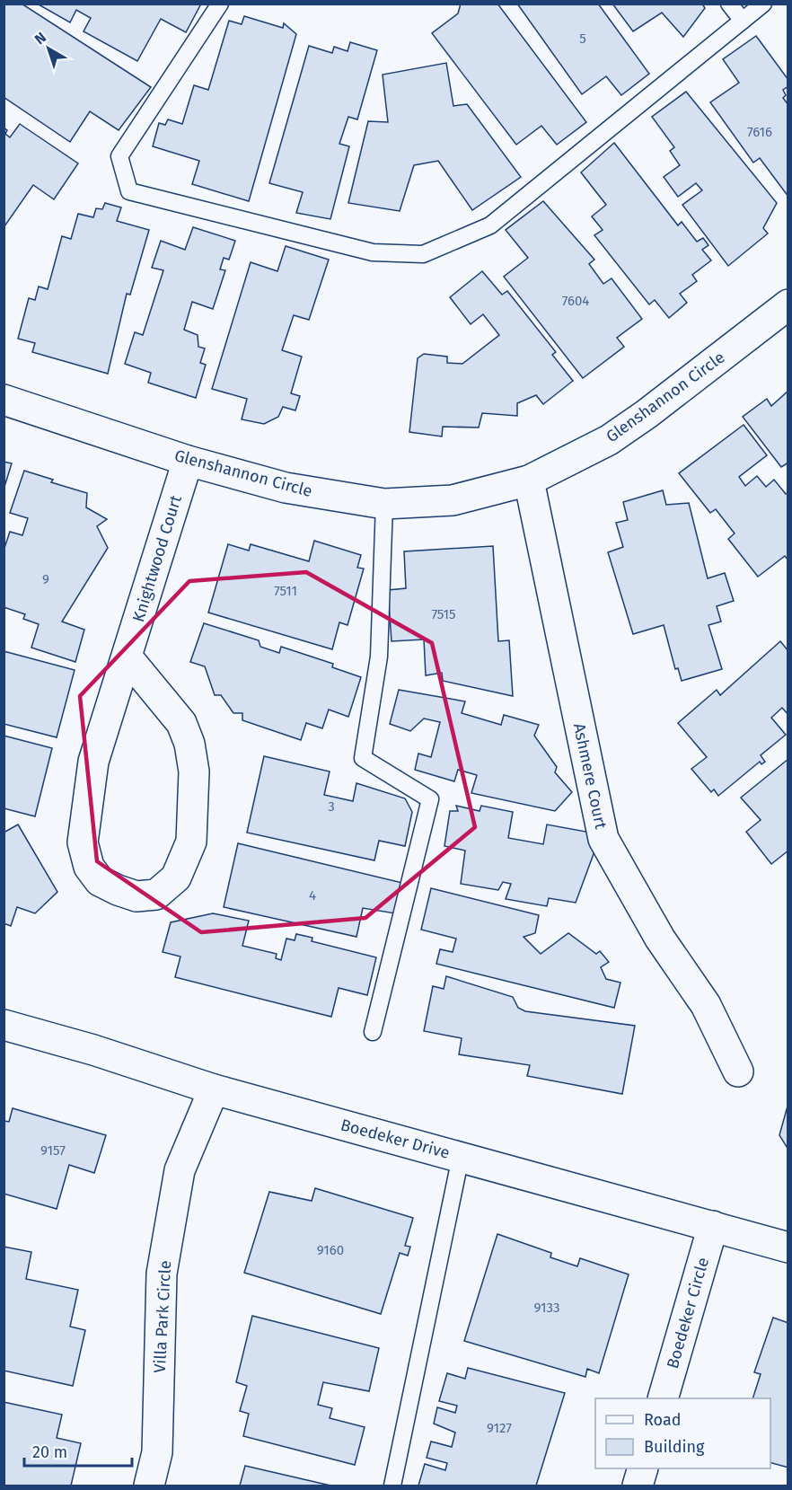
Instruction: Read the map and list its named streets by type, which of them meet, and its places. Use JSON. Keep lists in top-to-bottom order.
{
  "streets": {
    "street": [
      "Glenshannon Circle",
      "Knightwood Court",
      "Ashmere Court",
      "Boedeker Drive",
      "Boedeker Circle",
      "Villa Park Circle"
    ]
  },
  "crossings": [
    ["Glenshannon Circle", "Knightwood Court"],
    ["Glenshannon Circle", "Ashmere Court"],
    ["Boedeker Drive", "Boedeker Circle"],
    ["Boedeker Drive", "Villa Park Circle"]
  ],
  "house_numbers": [
    "5",
    "7616",
    "7604",
    "9",
    "7511",
    "7515",
    "3",
    "4",
    "9157",
    "9160",
    "9133",
    "9127"
  ],
  "legend": ["Road", "Building"],
  "scale_bar": "20 m",
  "north": "top left"
}
